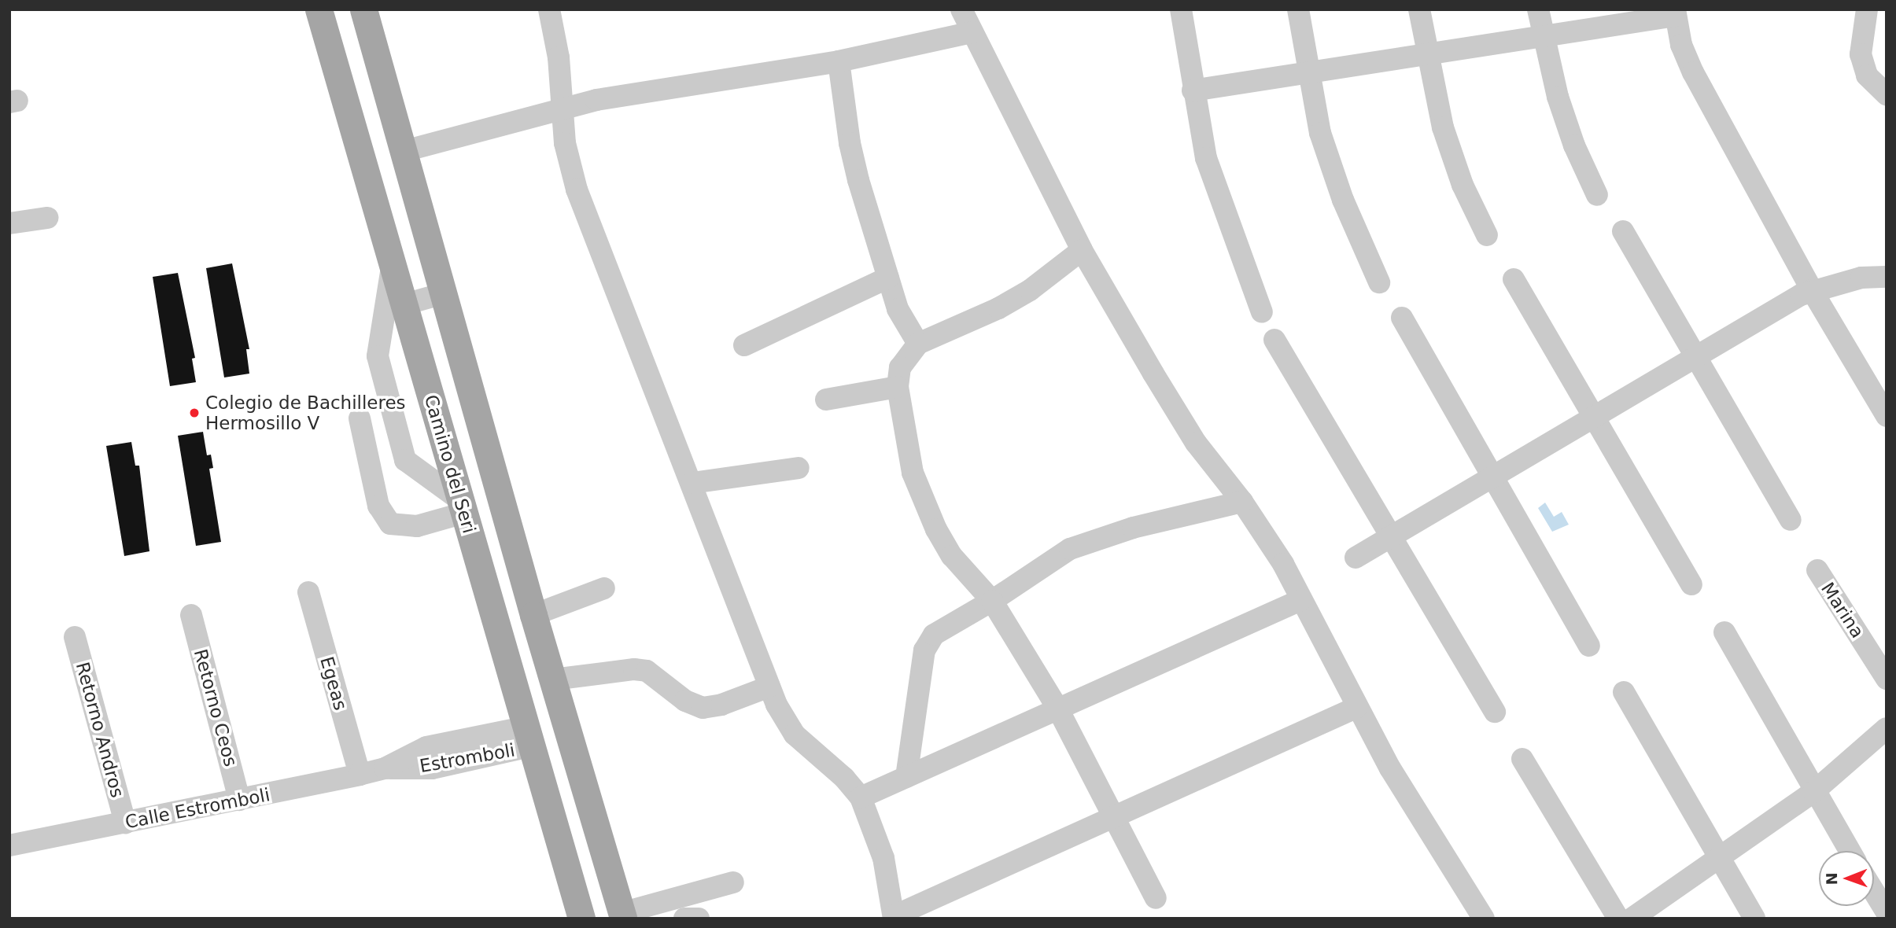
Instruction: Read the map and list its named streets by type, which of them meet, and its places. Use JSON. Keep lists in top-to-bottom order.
{
  "streets": {
    "main road": ["Camino del Seri"],
    "street": [
      "Marina",
      "Egeas",
      "Retorno Ceos",
      "Retorno Andros",
      "Estromboli",
      "Calle Estromboli"
    ]
  },
  "crossings": [
    ["Camino del Seri", "Estromboli"],
    ["Egeas", "Calle Estromboli"],
    ["Retorno Ceos", "Calle Estromboli"],
    ["Retorno Andros", "Calle Estromboli"],
    ["Estromboli", "Calle Estromboli"]
  ],
  "places": ["Colegio de Bachilleres Hermosillo V"],
  "north": "left"
}
